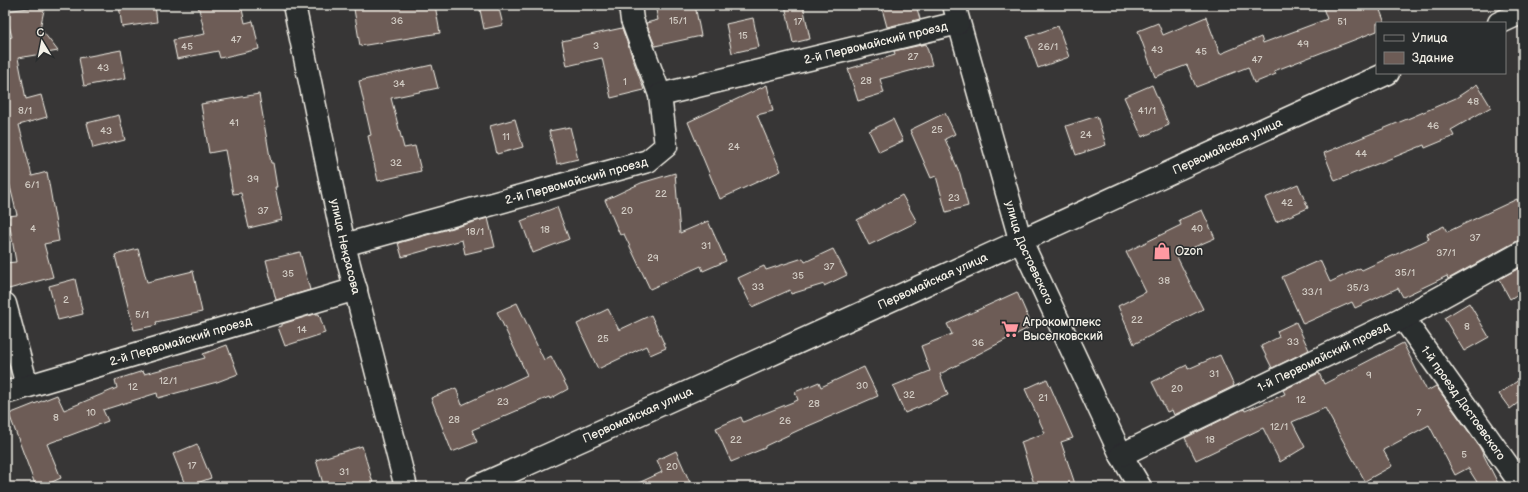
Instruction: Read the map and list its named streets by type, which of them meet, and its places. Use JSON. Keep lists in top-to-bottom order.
{
  "streets": {
    "street": [
      "2-й Первомайский проезд",
      "Первомайская улица",
      "улица Некрасова",
      "улица Достоевского",
      "1-й Первомайский проезд",
      "1-й проезд Достоевского"
    ]
  },
  "crossings": [
    ["2-й Первомайский проезд", "улица Некрасова"],
    ["2-й Первомайский проезд", "улица Достоевского"],
    ["Первомайская улица", "улица Достоевского"],
    ["улица Достоевского", "1-й Первомайский проезд"],
    ["1-й Первомайский проезд", "1-й проезд Достоевского"]
  ],
  "places": {
    "shop": ["Ozon"],
    "supermarket": ["Агрокомплекс Выселковский"]
  },
  "house_numbers": [
    "36",
    "15/1",
    "17",
    "51",
    "15",
    "47",
    "49",
    "3",
    "45",
    "26/1",
    "43",
    "45",
    "27",
    "47",
    "43",
    "28",
    "1",
    "34",
    "48",
    "8/1",
    "41/1",
    "41",
    "46",
    "25",
    "43",
    "24",
    "11",
    "24",
    "44",
    "32",
    "39",
    "6/1",
    "22",
    "23",
    "42",
    "37",
    "20",
    "4",
    "40",
    "18",
    "18/1",
    "37",
    "31",
    "37/1",
    "29",
    "37",
    "35/1",
    "35",
    "35",
    "38",
    "33",
    "35/3",
    "33/1",
    "2",
    "5/1",
    "22",
    "8",
    "14",
    "25",
    "33",
    "36",
    "31",
    "9",
    "12/1",
    "30",
    "12",
    "20",
    "32",
    "21",
    "12",
    "23",
    "28",
    "10",
    "7",
    "8",
    "28",
    "26",
    "12/1",
    "22",
    "18",
    "5",
    "17",
    "20",
    "31"
  ],
  "legend": ["Улица", "Здание"],
  "north": "top"
}
